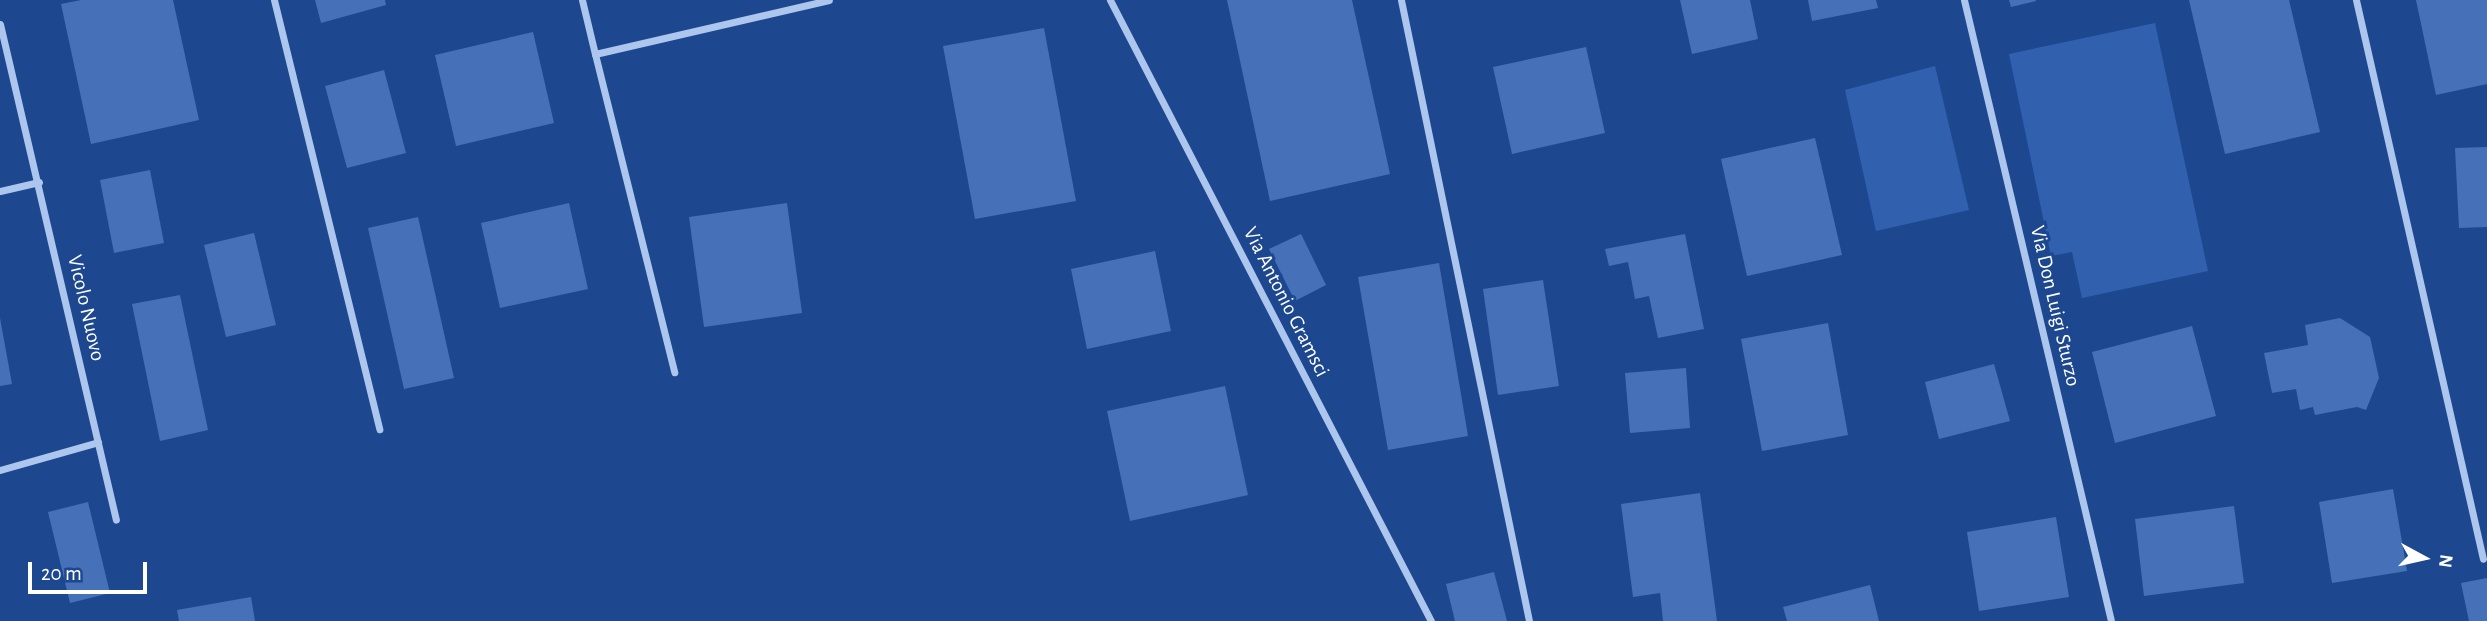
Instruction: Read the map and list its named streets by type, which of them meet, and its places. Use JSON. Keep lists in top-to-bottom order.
{
  "streets": {
    "street": ["Via Antonio Gramsci", "Via Don Luigi Sturzo", "Vicolo Nuovo"]
  },
  "scale_bar": "20 m",
  "north": "right"
}
